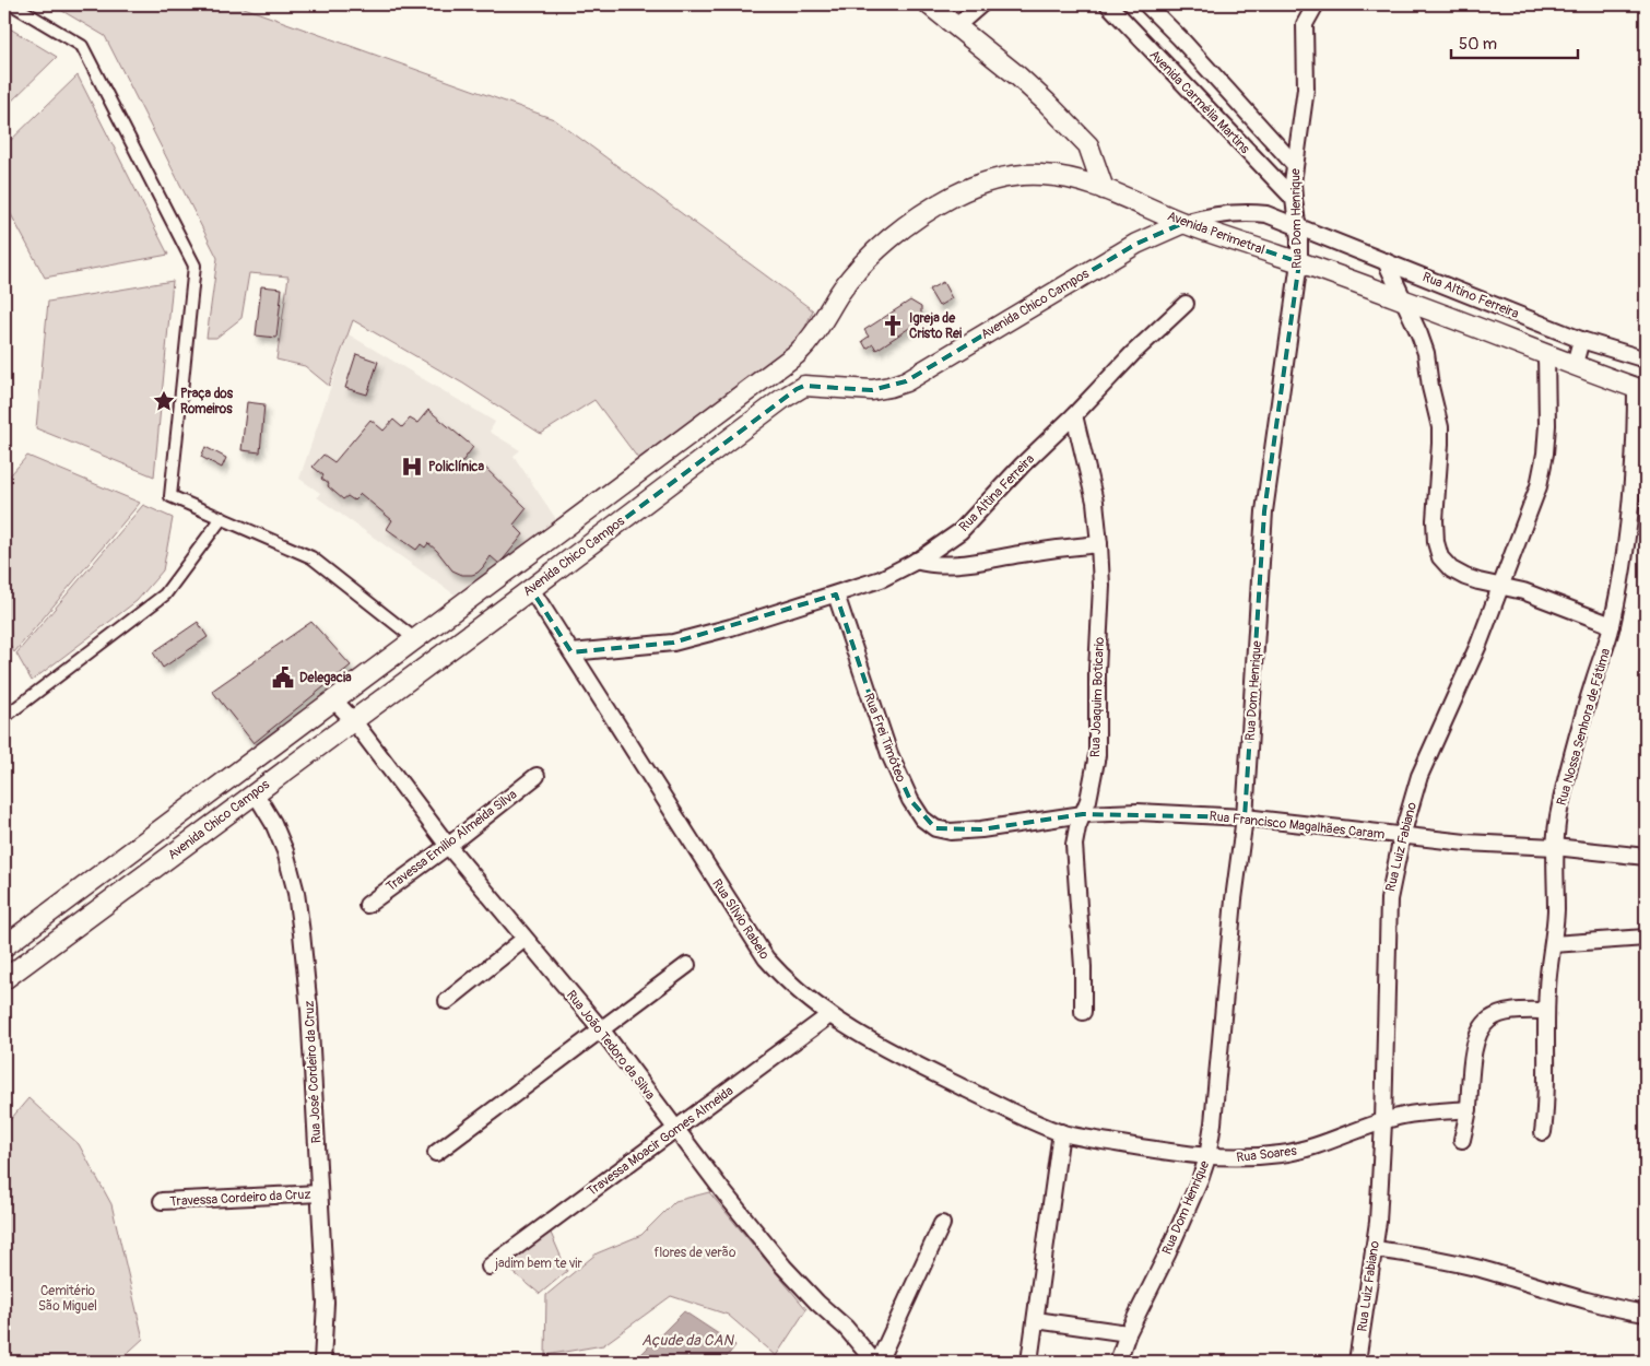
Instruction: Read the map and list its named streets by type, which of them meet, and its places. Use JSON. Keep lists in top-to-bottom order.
{
  "streets": {
    "street": [
      "Avenida Carmélia Martins",
      "Rua Dom Henrique",
      "Avenida Perimetral",
      "Rua Altino Ferreira",
      "Avenida Chico Campos",
      "Rua Altina Ferreira",
      "Rua Joaquim Boticario",
      "Rua Nossa Senhora de Fátima",
      "Rua Frei Timóteo",
      "Rua Francisco Magalhães Caram",
      "Travessa Emilio Almeida Silva",
      "Rua Luiz Fabiano",
      "Rua Sílvio Rabelo",
      "Rua João Tedoro da Silva",
      "Rua José Cordeiro da Cruz",
      "Travessa Moacir Gomes Almeida",
      "Rua Soares",
      "Travessa Cordeiro da Cruz"
    ]
  },
  "crossings": [
    ["Avenida Carmélia Martins", "Rua Dom Henrique"],
    ["Rua Dom Henrique", "Avenida Perimetral"],
    ["Rua Dom Henrique", "Rua Altino Ferreira"],
    ["Rua Dom Henrique", "Rua Francisco Magalhães Caram"],
    ["Rua Dom Henrique", "Rua Soares"],
    ["Avenida Perimetral", "Rua Altino Ferreira"],
    ["Avenida Perimetral", "Avenida Chico Campos"],
    ["Avenida Perimetral", "Rua Nossa Senhora de Fátima"],
    ["Avenida Perimetral", "Rua Luiz Fabiano"],
    ["Rua Altino Ferreira", "Avenida Chico Campos"],
    ["Avenida Chico Campos", "Rua Sílvio Rabelo"],
    ["Avenida Chico Campos", "Rua João Tedoro da Silva"],
    ["Avenida Chico Campos", "Rua José Cordeiro da Cruz"],
    ["Rua Altina Ferreira", "Rua Joaquim Boticario"],
    ["Rua Altina Ferreira", "Rua Frei Timóteo"],
    ["Rua Altina Ferreira", "Rua Sílvio Rabelo"],
    ["Rua Joaquim Boticario", "Rua Francisco Magalhães Caram"],
    ["Rua Nossa Senhora de Fátima", "Rua Francisco Magalhães Caram"],
    ["Rua Frei Timóteo", "Rua Francisco Magalhães Caram"],
    ["Rua Francisco Magalhães Caram", "Rua Luiz Fabiano"],
    ["Travessa Emilio Almeida Silva", "Rua João Tedoro da Silva"],
    ["Rua Luiz Fabiano", "Rua Soares"],
    ["Rua Sílvio Rabelo", "Travessa Moacir Gomes Almeida"],
    ["Rua Sílvio Rabelo", "Rua Soares"],
    ["Rua João Tedoro da Silva", "Travessa Moacir Gomes Almeida"],
    ["Rua José Cordeiro da Cruz", "Travessa Cordeiro da Cruz"]
  ],
  "water": ["Açude da CAN"],
  "parks": ["flores de verão", "jadim bem te vir", "Cemitério São Miguel"],
  "places": {
    "church": ["Igreja de Cristo Rei"],
    "place": ["Praça dos Romeiros"],
    "hospital": ["Policlínica"],
    "public building": ["Delegacia"]
  },
  "scale_bar": "50 m"
}
